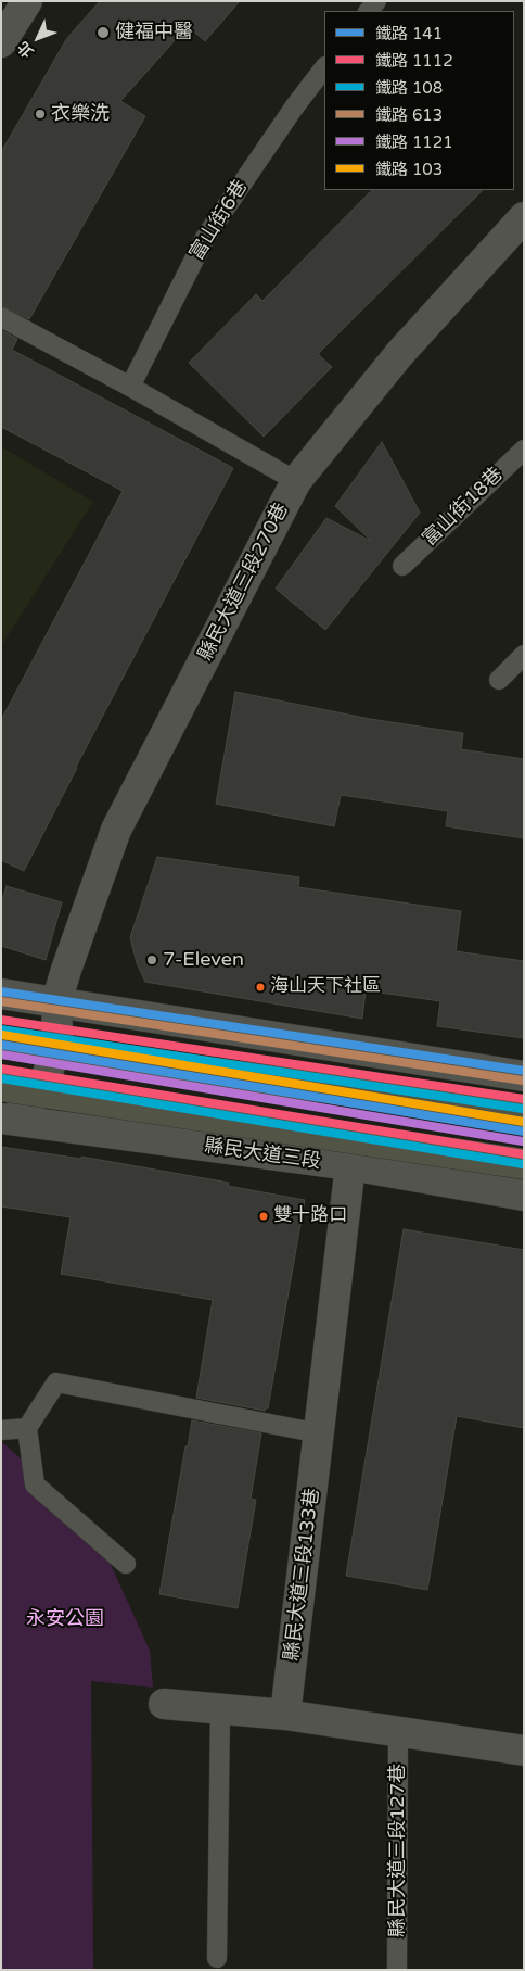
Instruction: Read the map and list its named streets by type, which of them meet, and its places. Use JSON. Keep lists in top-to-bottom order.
{
  "streets": {
    "street": ["縣民大道三段270巷", "縣民大道三段", "縣民大道三段133巷"],
    "lane": ["富山街6巷", "富山街18巷", "縣民大道三段127巷"]
  },
  "crossings": [
    ["縣民大道三段", "縣民大道三段133巷"]
  ],
  "parks": ["永安公園"],
  "places": [
    "健福中醫",
    "衣樂洗",
    "7-Eleven",
    "海山天下社區",
    "雙十路口"
  ],
  "lines": [
    "rail line 141",
    "rail line 613",
    "rail line 1112",
    "rail line 108",
    "rail line 103",
    "rail line 1121"
  ],
  "legend": [
    "鐵路 141",
    "鐵路 1112",
    "鐵路 108",
    "鐵路 613",
    "鐵路 1121",
    "鐵路 103"
  ],
  "north": "bottom left"
}
